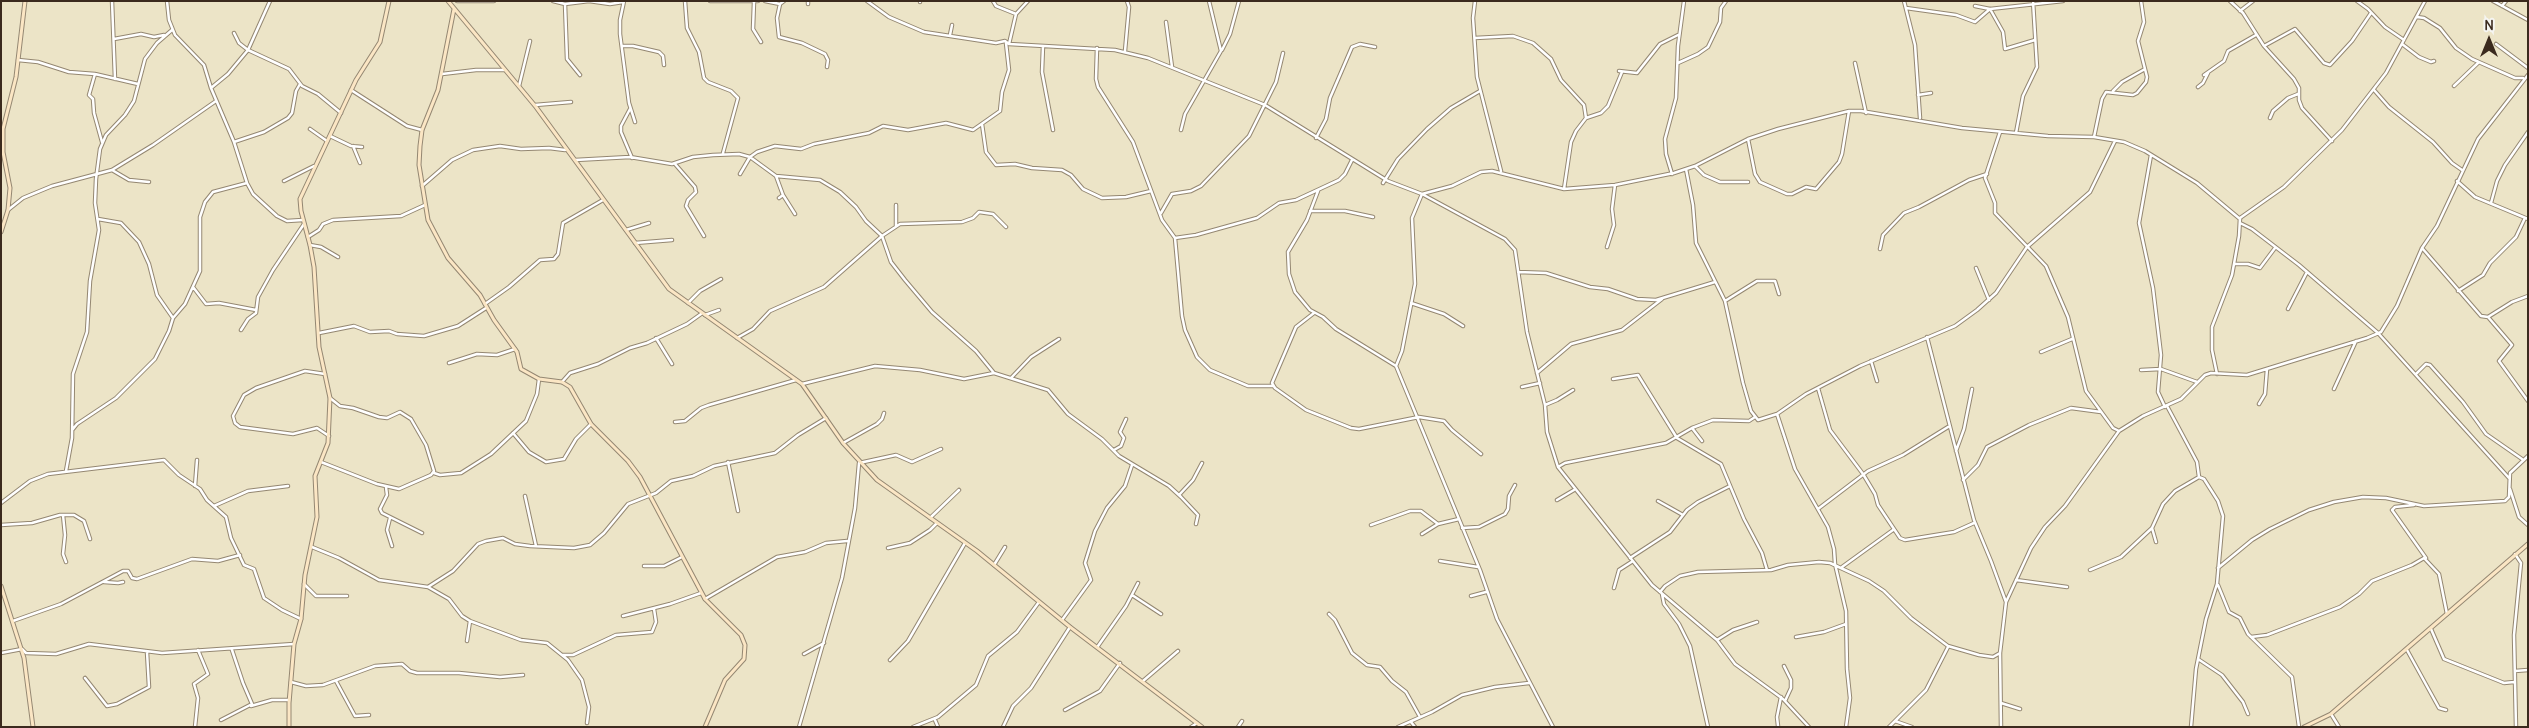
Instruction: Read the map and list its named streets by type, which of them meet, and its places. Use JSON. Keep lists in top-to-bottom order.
{
  "north": "top"
}
